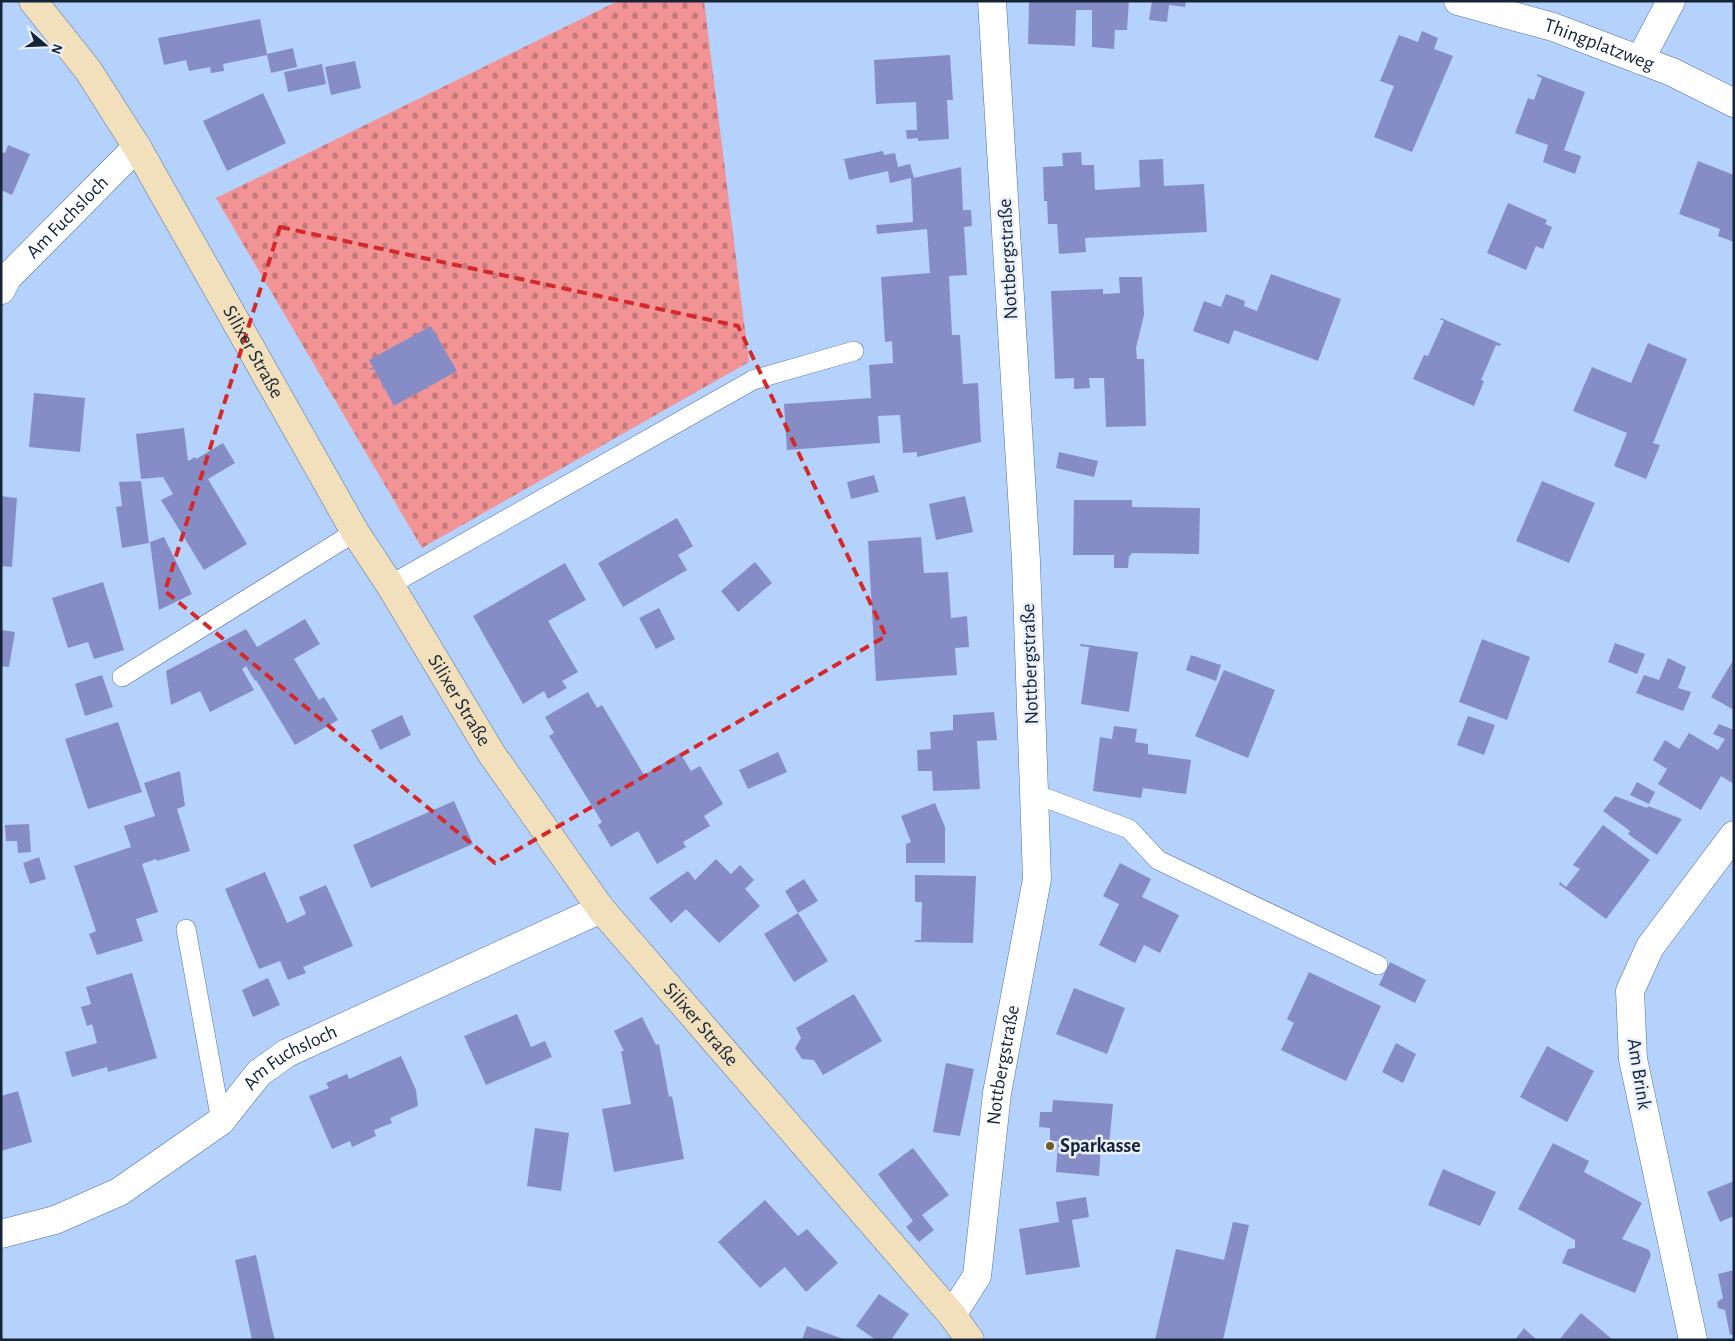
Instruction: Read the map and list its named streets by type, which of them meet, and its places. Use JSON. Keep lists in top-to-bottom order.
{
  "streets": {
    "street": [
      "Thingplatzweg",
      "Am Fuchsloch",
      "Nottbergstraße",
      "Silixer Straße",
      "Am Brink"
    ]
  },
  "crossings": [
    ["Am Fuchsloch", "Silixer Straße"],
    ["Nottbergstraße", "Silixer Straße"]
  ],
  "places": ["Sparkasse"],
  "north": "right"
}
